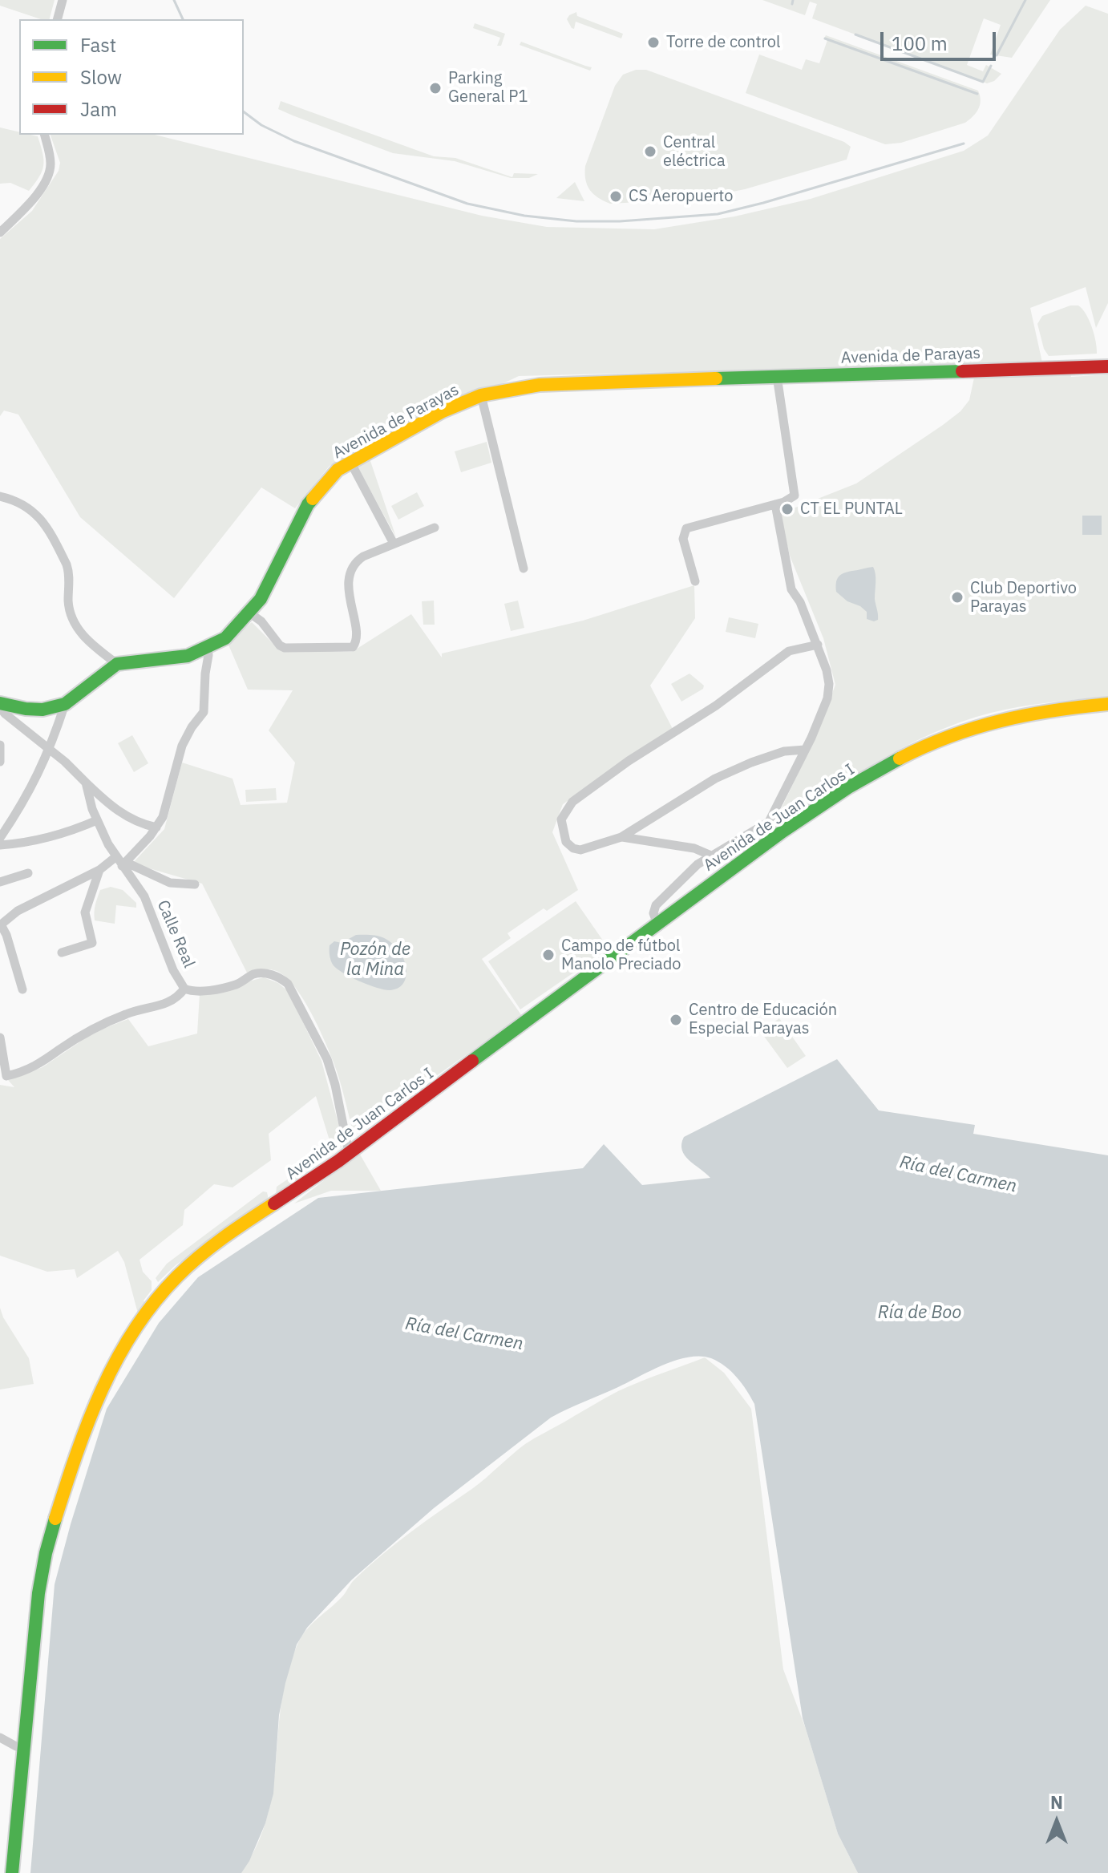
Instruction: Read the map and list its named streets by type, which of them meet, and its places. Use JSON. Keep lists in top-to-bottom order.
{
  "streets": {
    "street": ["Avenida de Parayas", "Avenida de Juan Carlos I", "Calle Real"]
  },
  "water": ["Pozón de la Mina", "Ría del Carmen", "Ría de Boo"],
  "places": [
    "Torre de control",
    "Parking General P1",
    "Central eléctrica",
    "CS Aeropuerto",
    "CT EL PUNTAL",
    "Club Deportivo Parayas",
    "Campo de fútbol Manolo Preciado",
    "Centro de Educación Especial Parayas"
  ],
  "legend": ["Fast", "Slow", "Jam"],
  "scale_bar": "100 m",
  "north": "top"
}
